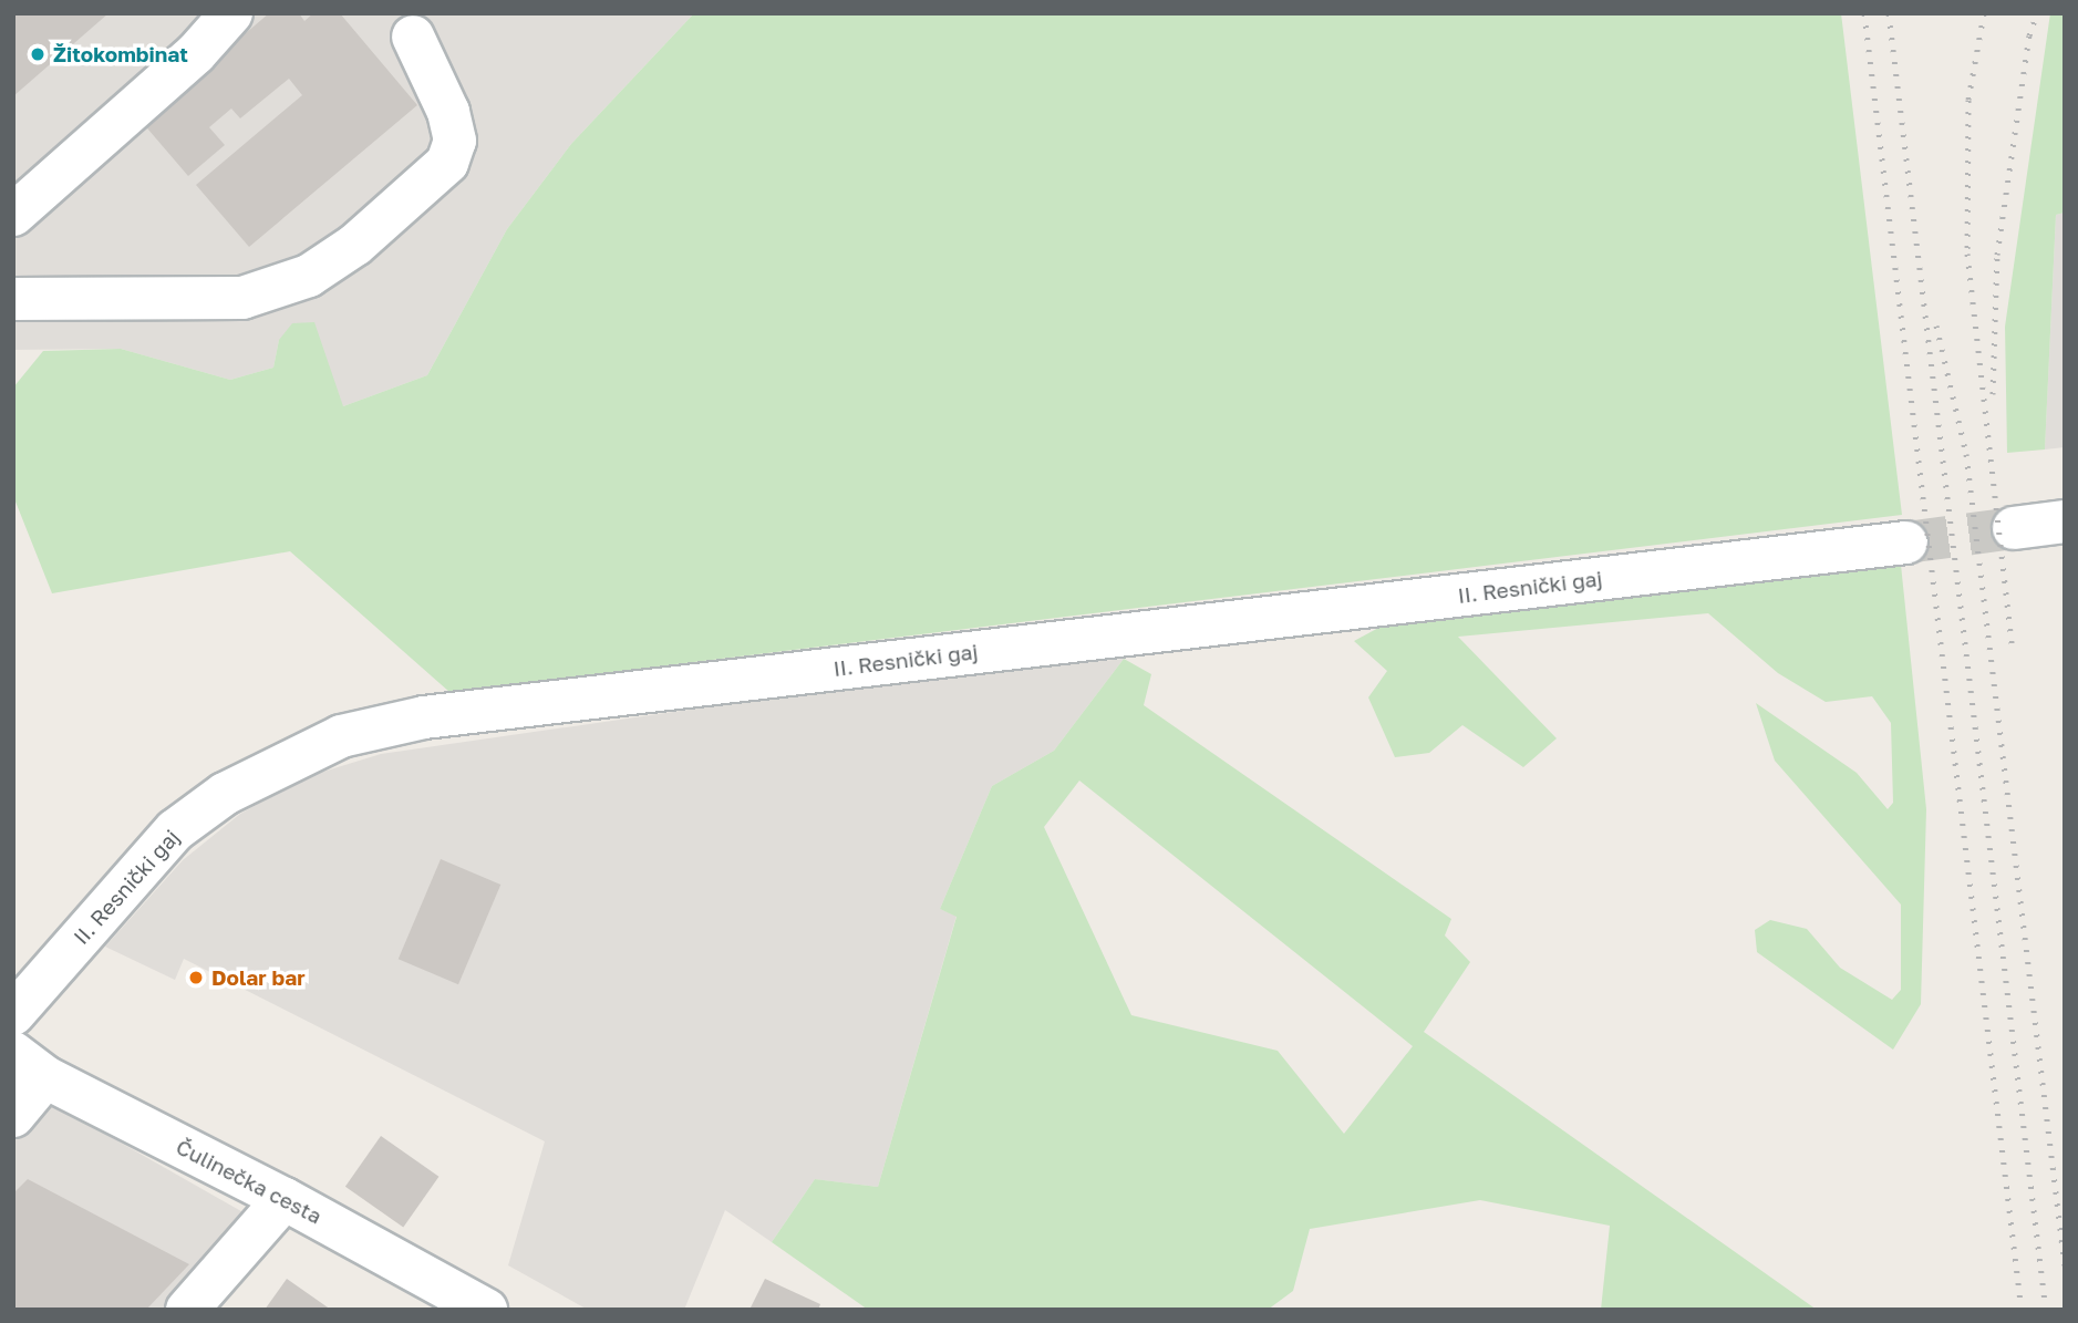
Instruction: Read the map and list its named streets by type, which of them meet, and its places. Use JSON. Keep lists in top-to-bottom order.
{
  "streets": {
    "street": ["II. Resnički gaj", "Čulinečka cesta"]
  },
  "places": ["Žitokombinat", "Dolar bar"]
}
